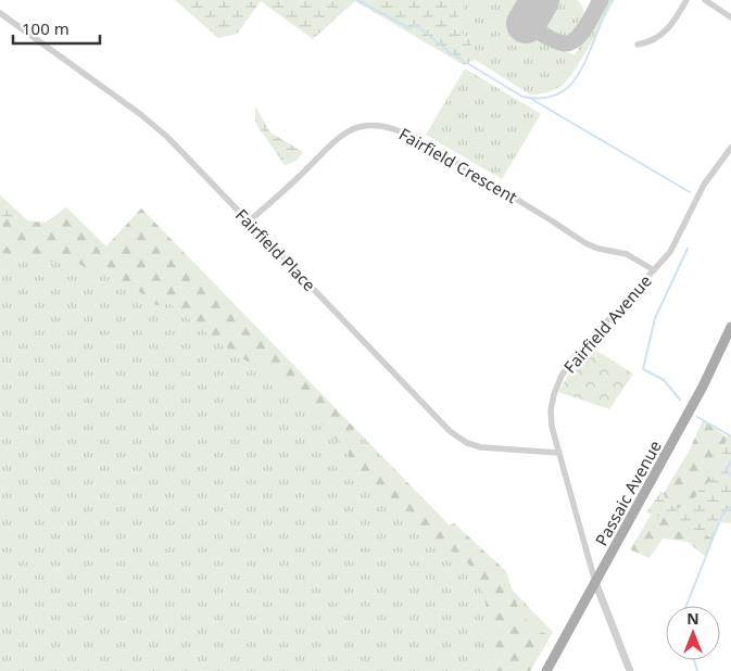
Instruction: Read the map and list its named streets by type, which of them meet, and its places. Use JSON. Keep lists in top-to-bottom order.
{
  "streets": {
    "main road": ["Passaic Avenue"],
    "street": ["Fairfield Crescent", "Fairfield Place", "Fairfield Avenue"]
  },
  "crossings": [
    ["Fairfield Crescent", "Fairfield Place"],
    ["Fairfield Crescent", "Fairfield Avenue"],
    ["Fairfield Place", "Fairfield Avenue"],
    ["Fairfield Avenue", "Passaic Avenue"]
  ],
  "scale_bar": "100 m",
  "north": "top"
}
